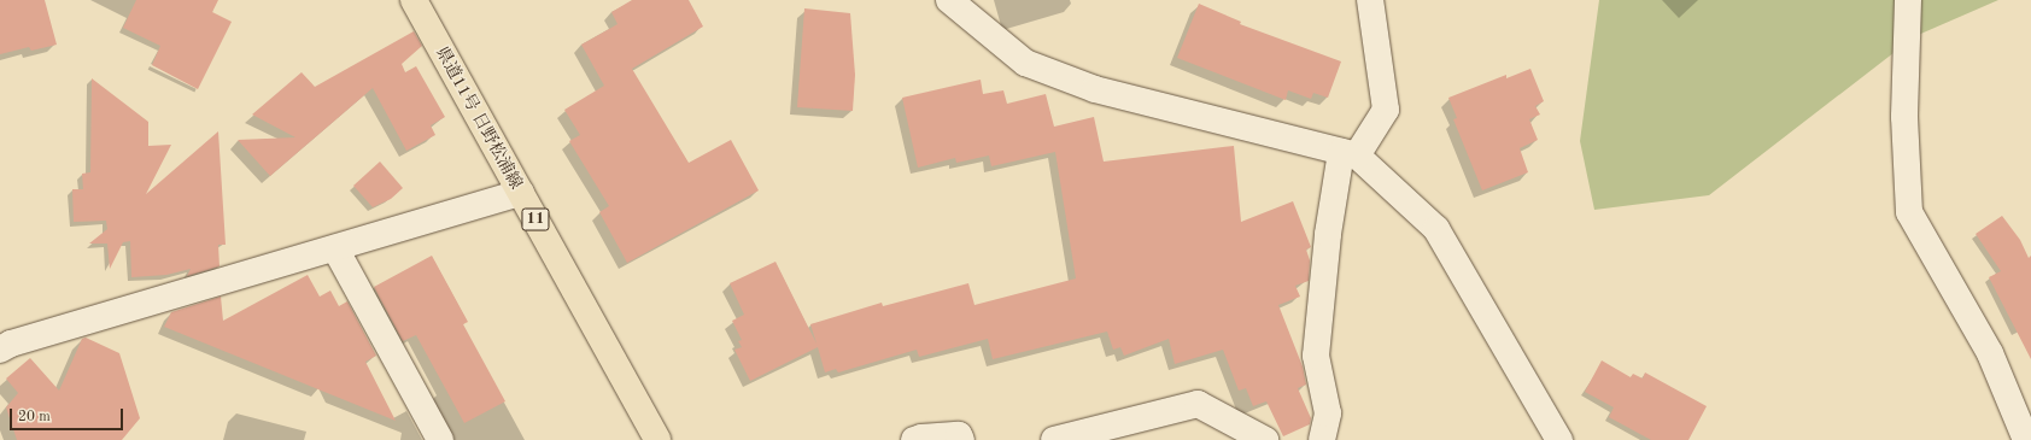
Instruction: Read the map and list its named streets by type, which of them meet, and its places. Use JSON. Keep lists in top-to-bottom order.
{
  "streets": {
    "main road": ["県道11号 日野松浦線", "11"]
  },
  "scale_bar": "20 m"
}
